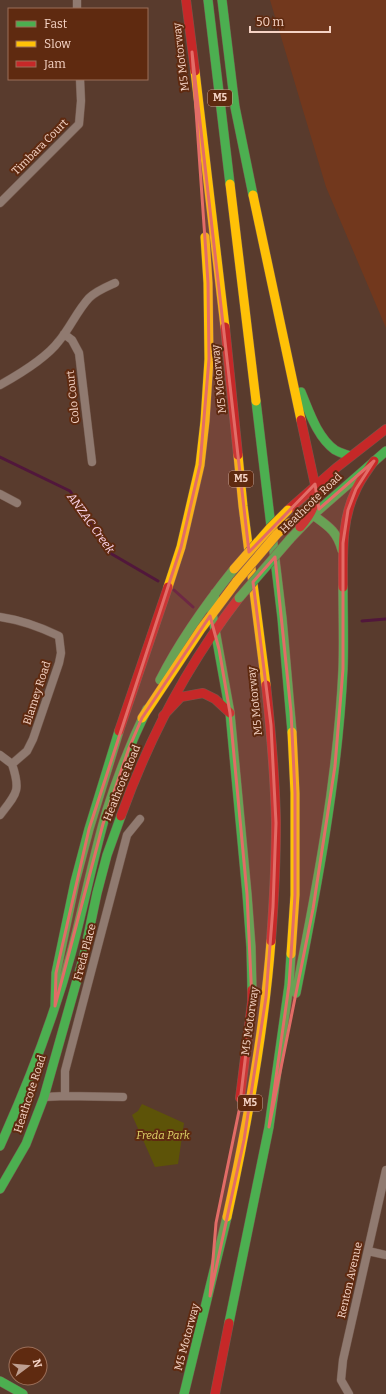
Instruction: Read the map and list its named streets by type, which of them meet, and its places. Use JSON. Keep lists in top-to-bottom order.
{
  "streets": {
    "main road": ["M5 Motorway", "M5", "Heathcote Road"],
    "street": [
      "Timbara Court",
      "Colo Court",
      "Blamey Road",
      "Freda Place",
      "Renton Avenue"
    ]
  },
  "water": ["ANZAC Creek"],
  "parks": ["Freda Park"],
  "legend": ["Fast", "Slow", "Jam"],
  "scale_bar": "50 m",
  "north": "right"
}
